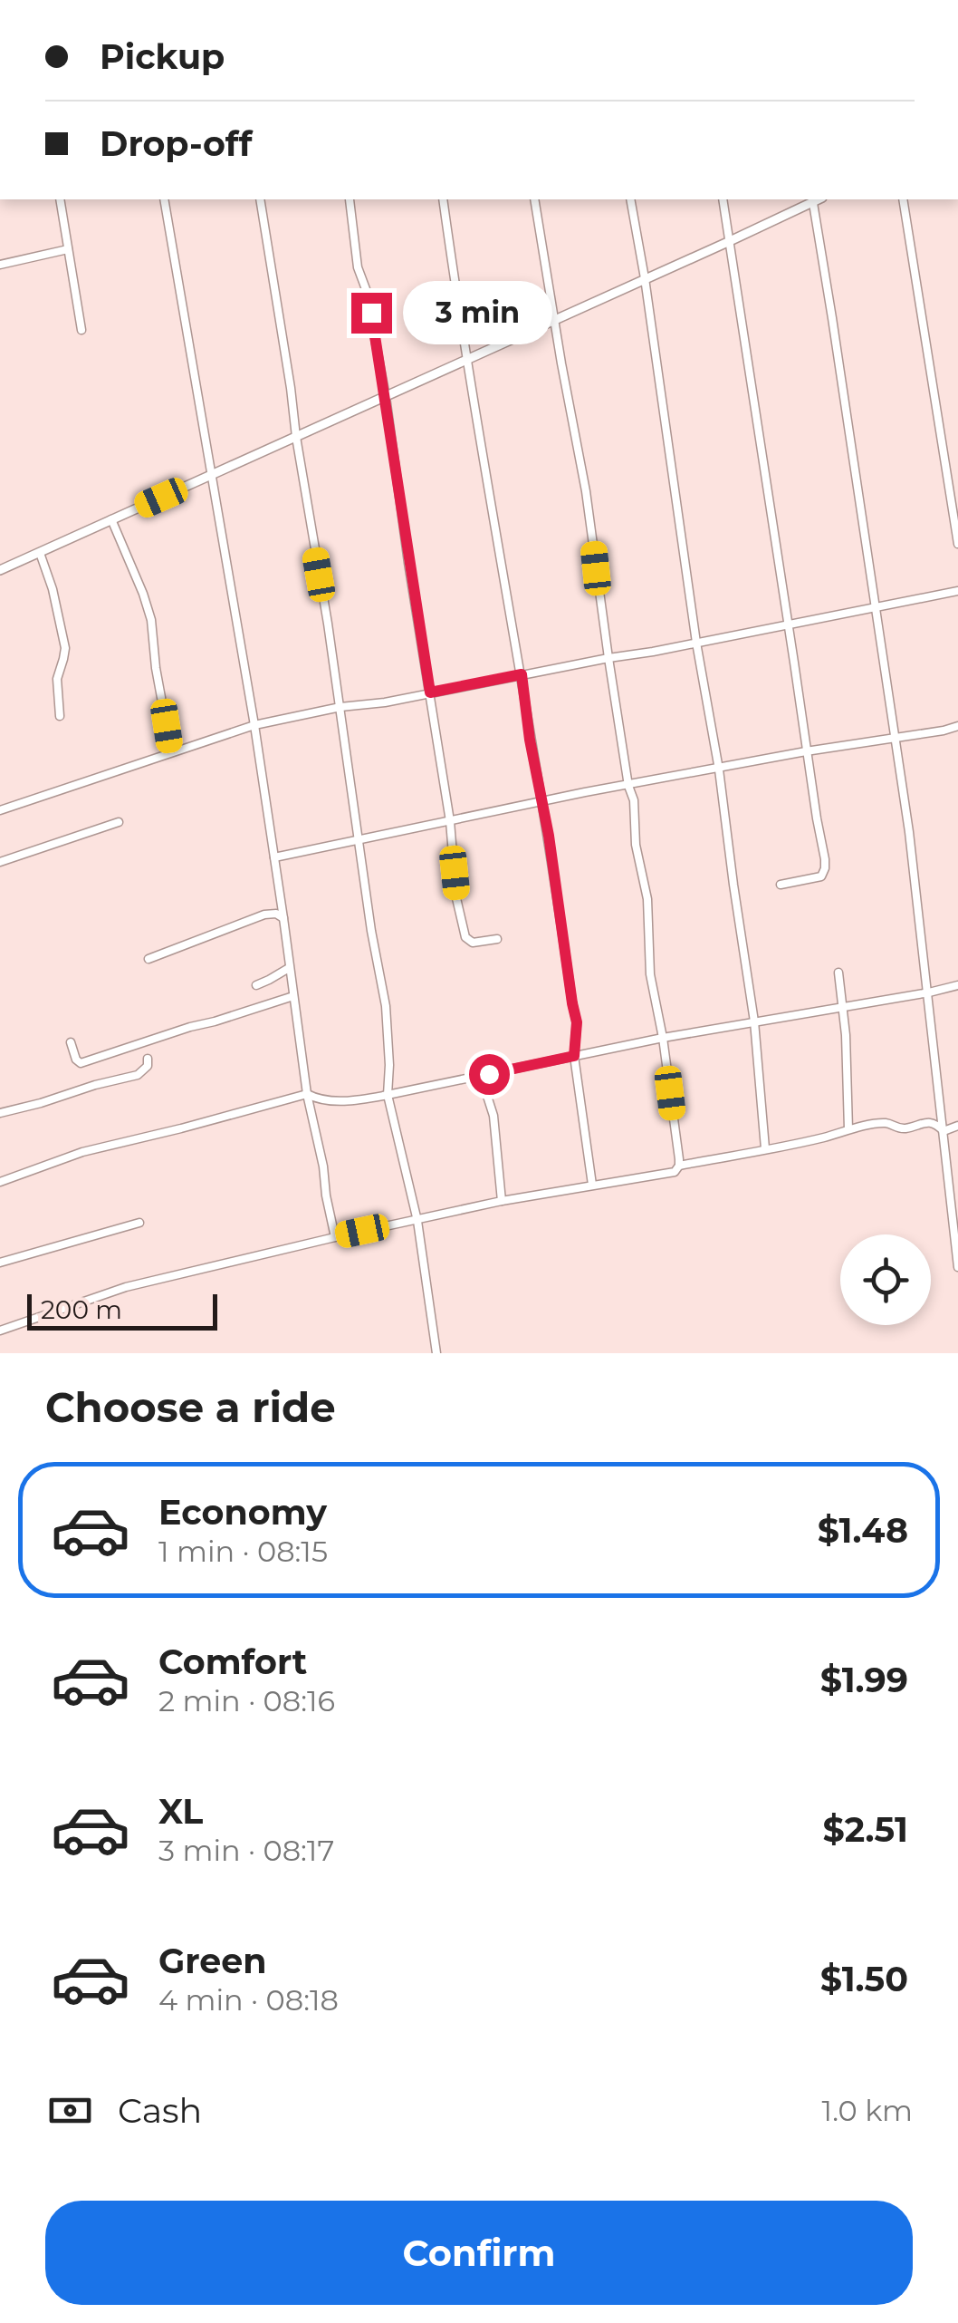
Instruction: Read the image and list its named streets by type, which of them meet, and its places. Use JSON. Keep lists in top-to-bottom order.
{
  "scale_bar": "200 m",
  "page": {
    "banner": ["Pickup", "Drop-off"],
    "bubble": "3 min",
    "scale": "200 m",
    "heading": "Choose a ride",
    "list": [
      {
        "name": "Economy",
        "note": "1 min · 08:15",
        "value": "$1.48"
      },
      {
        "name": "Comfort",
        "note": "2 min · 08:16",
        "value": "$1.99"
      },
      {
        "name": "XL",
        "note": "3 min · 08:17",
        "value": "$2.51"
      },
      {
        "name": "Green",
        "note": "4 min · 08:18",
        "value": "$1.50"
      }
    ],
    "pay": ["Cash", "1.0 km"],
    "buttons": "Confirm"
  }
}
